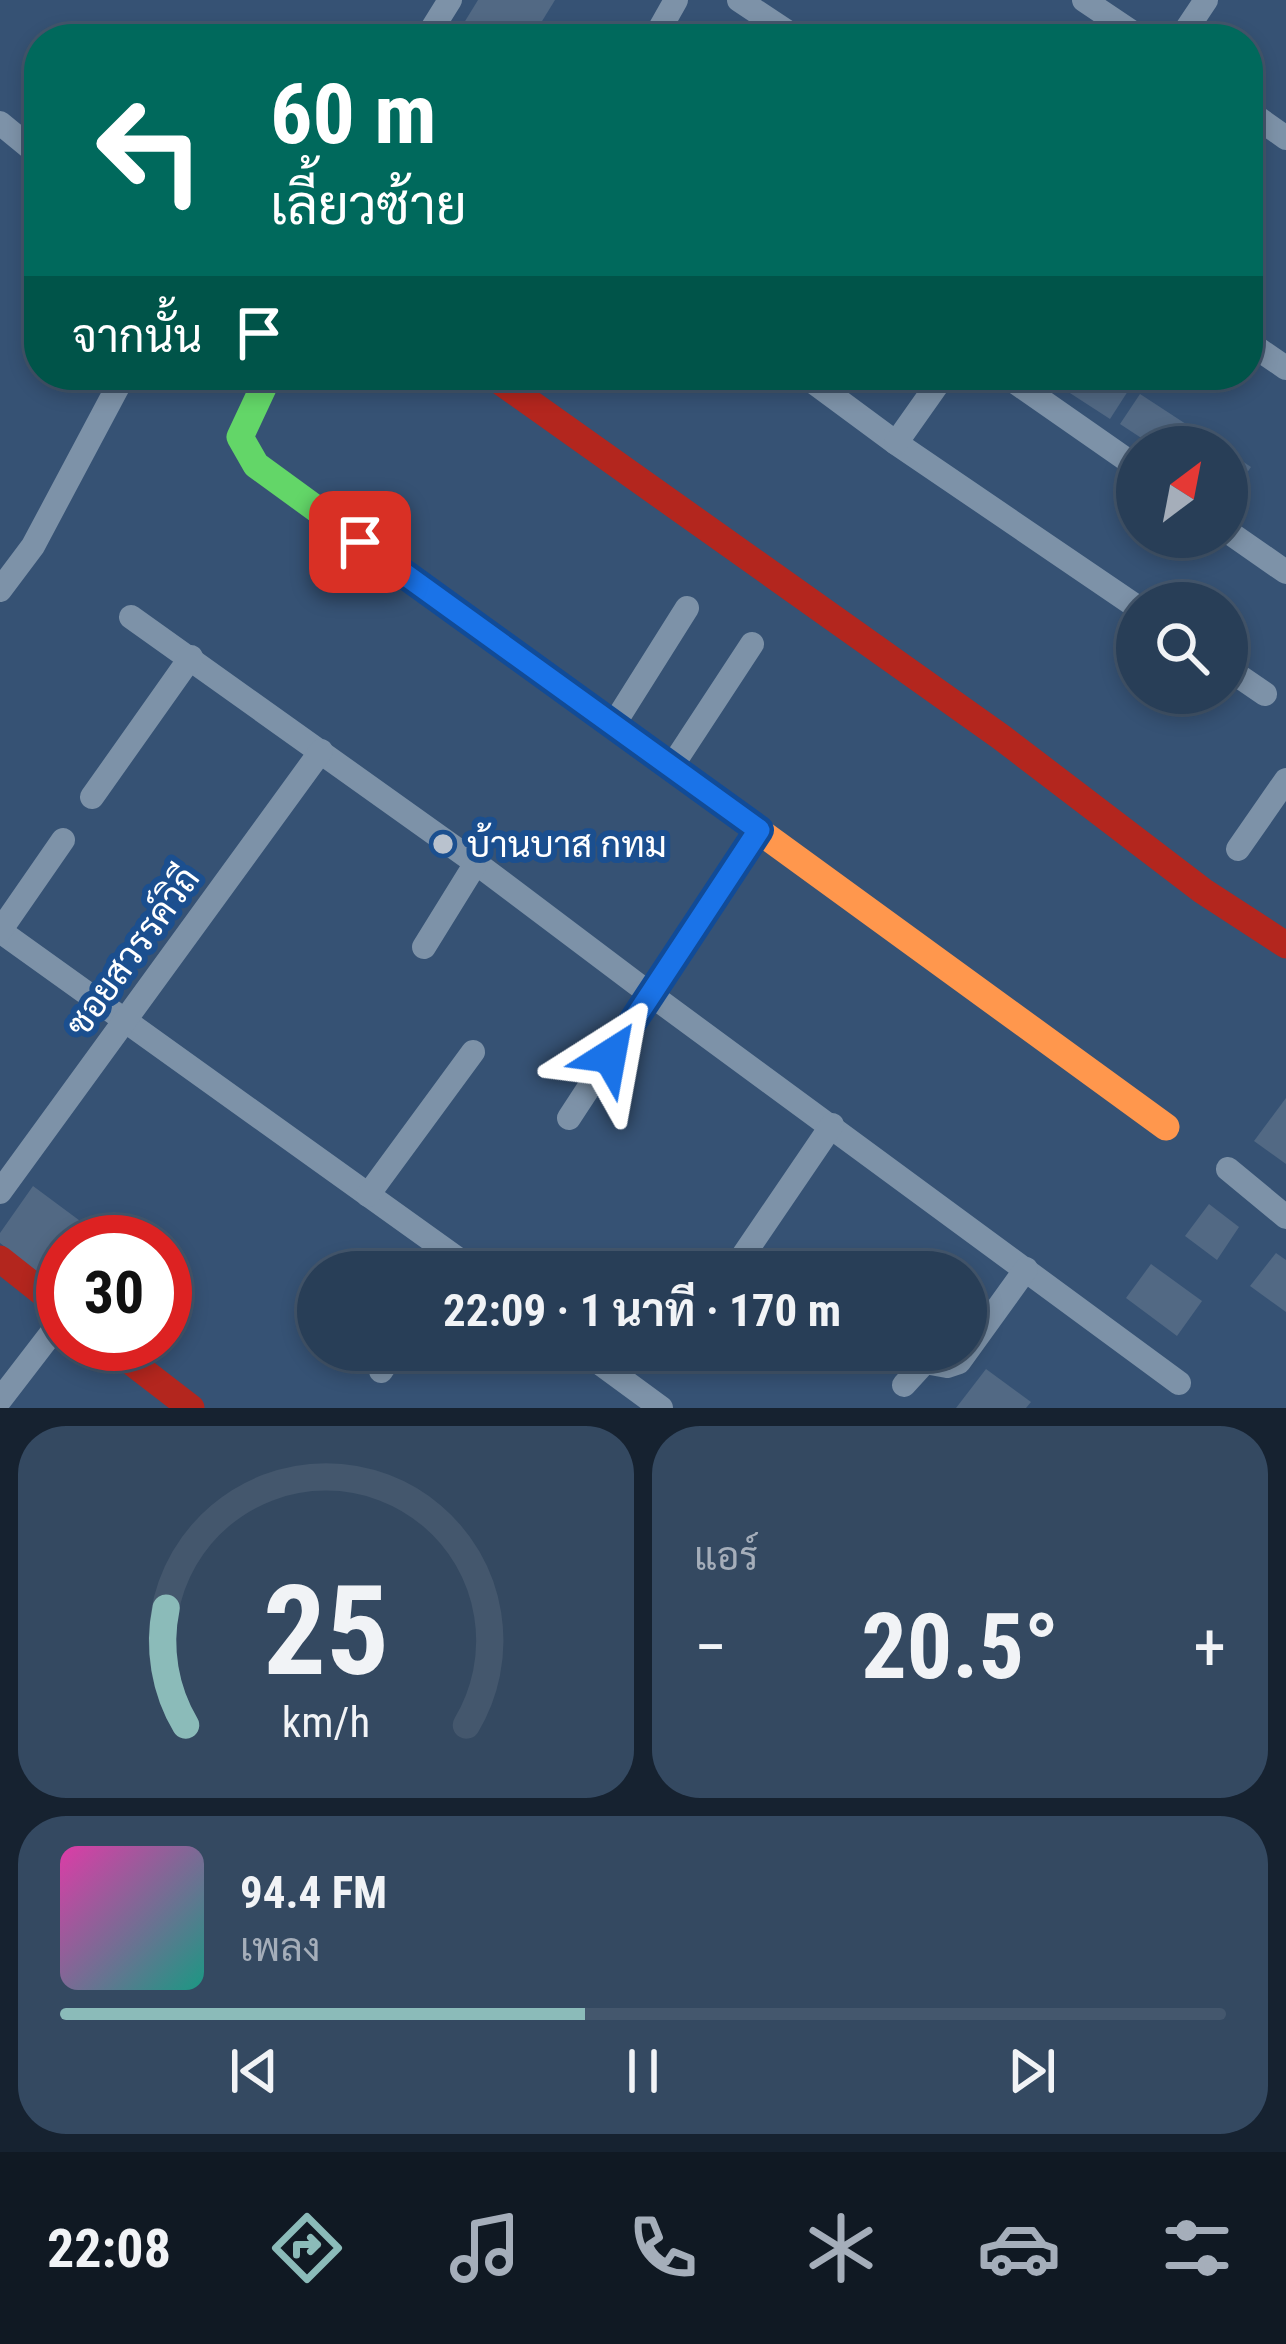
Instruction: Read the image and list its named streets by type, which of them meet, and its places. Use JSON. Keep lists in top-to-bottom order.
{
  "streets": {
    "street": ["ซอยสวรรค์วิถี"]
  },
  "places": ["บ้านบาส กทม"],
  "north": "top right",
  "page": {
    "turn": ["60 m", "เลี้ยวซ้าย"],
    "then": "จากนั้น",
    "limit": "30",
    "trip": "22:09 · 1 นาที · 170 m",
    "tile": "แอร์",
    "heat": ["−", "20.5°", "+"],
    "song": ["94.4 FM", "เพลง"],
    "tabs": "22:08",
    "gauge": ["25", "km/h"]
  }
}
